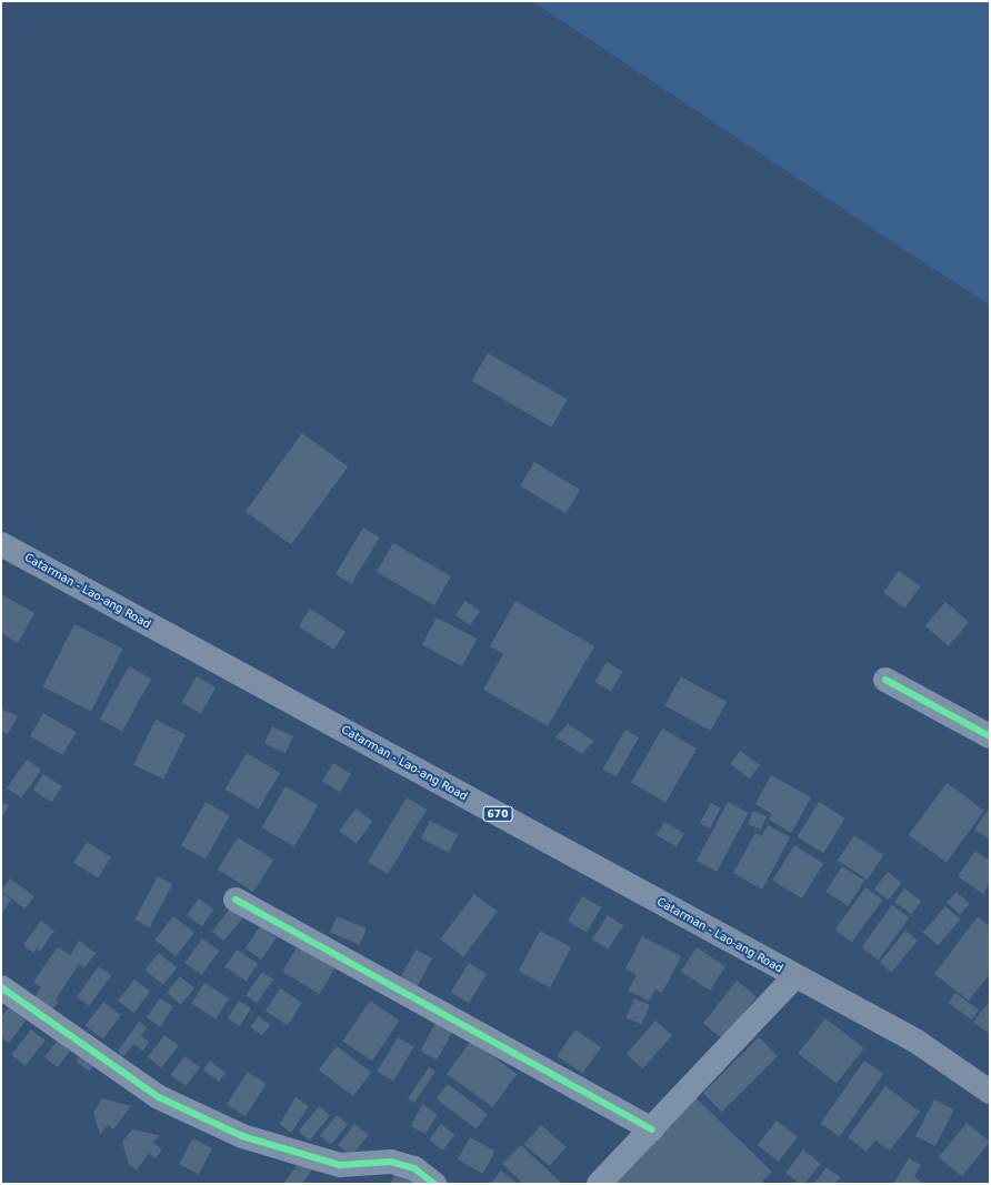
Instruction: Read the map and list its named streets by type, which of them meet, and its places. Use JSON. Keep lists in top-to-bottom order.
{
  "streets": {
    "main road": ["Catarman - Lao-ang Road", "670"]
  }
}
